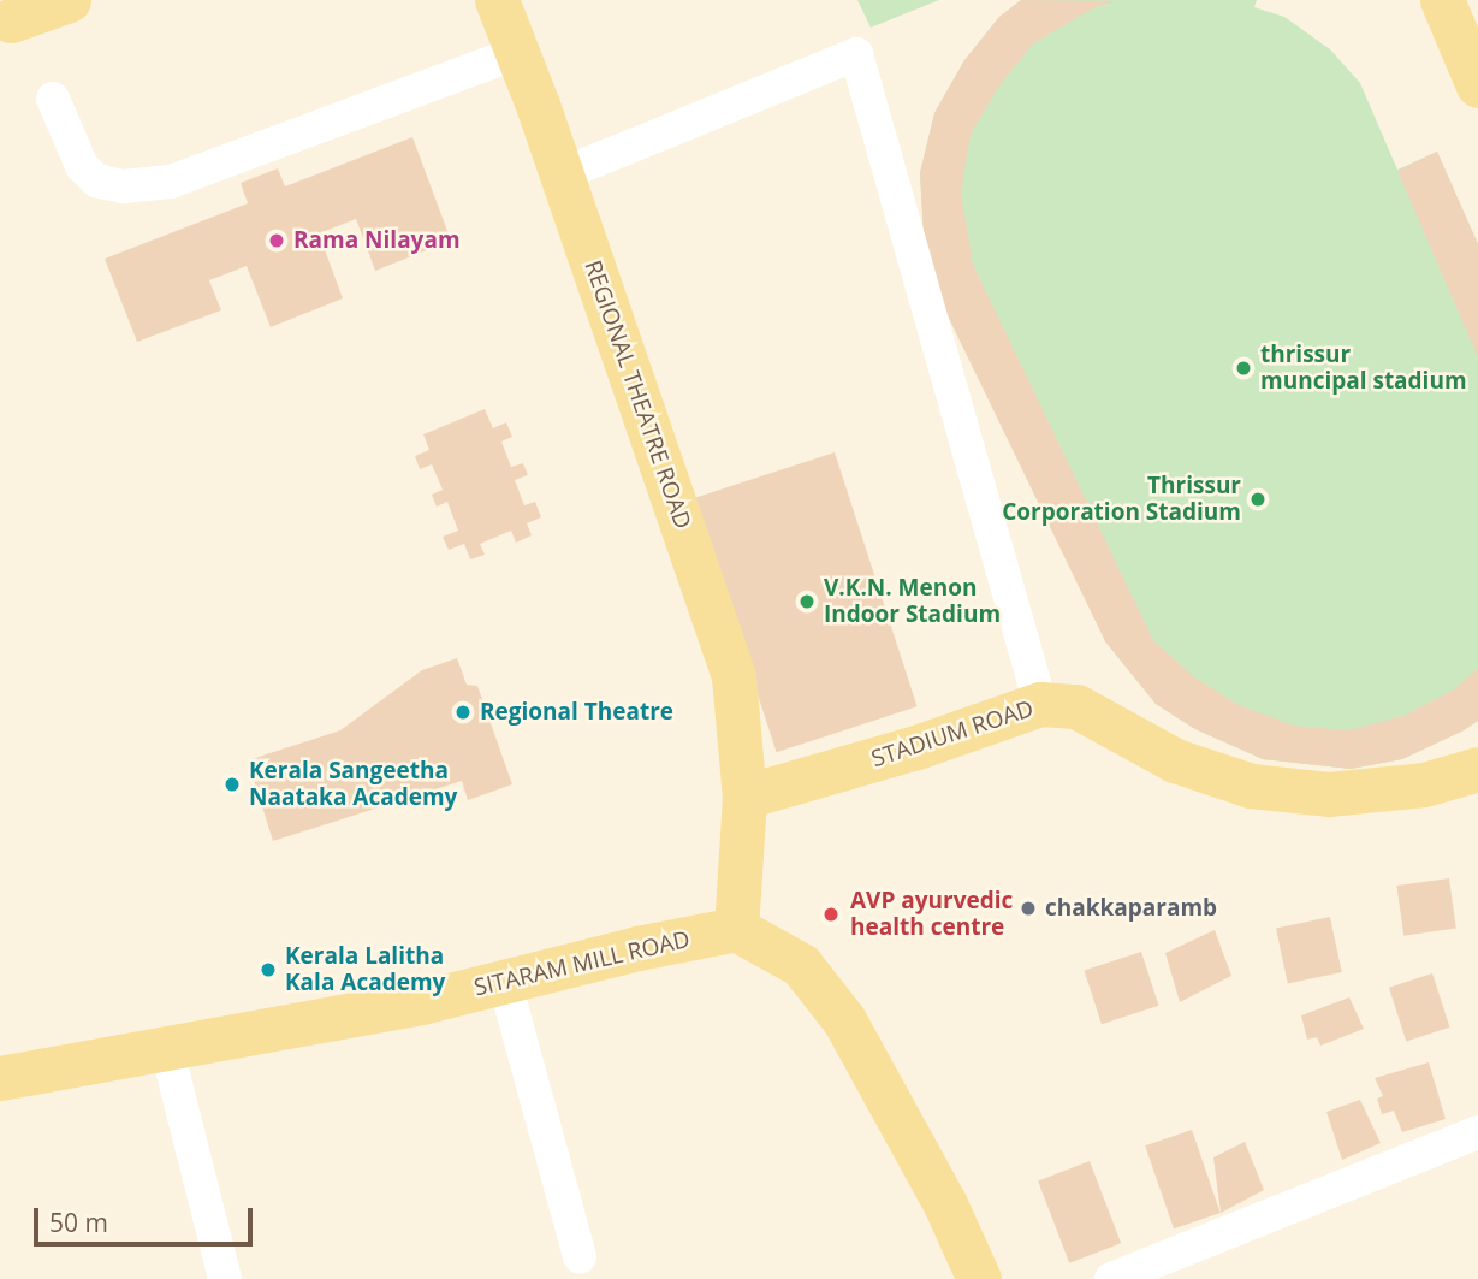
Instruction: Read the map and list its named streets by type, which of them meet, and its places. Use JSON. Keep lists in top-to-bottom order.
{
  "streets": {
    "main road": ["REGIONAL THEATRE ROAD", "STADIUM ROAD", "SITARAM MILL ROAD"]
  },
  "crossings": [
    ["REGIONAL THEATRE ROAD", "STADIUM ROAD"]
  ],
  "places": [
    "Rama Nilayam",
    "thrissur muncipal stadium",
    "Thrissur Corporation Stadium",
    "V.K.N. Menon Indoor Stadium",
    "Regional Theatre",
    "Kerala Sangeetha Naataka Academy",
    "chakkaparamb",
    "AVP ayurvedic health centre",
    "Kerala Lalitha Kala Academy"
  ],
  "scale_bar": "50 m"
}
